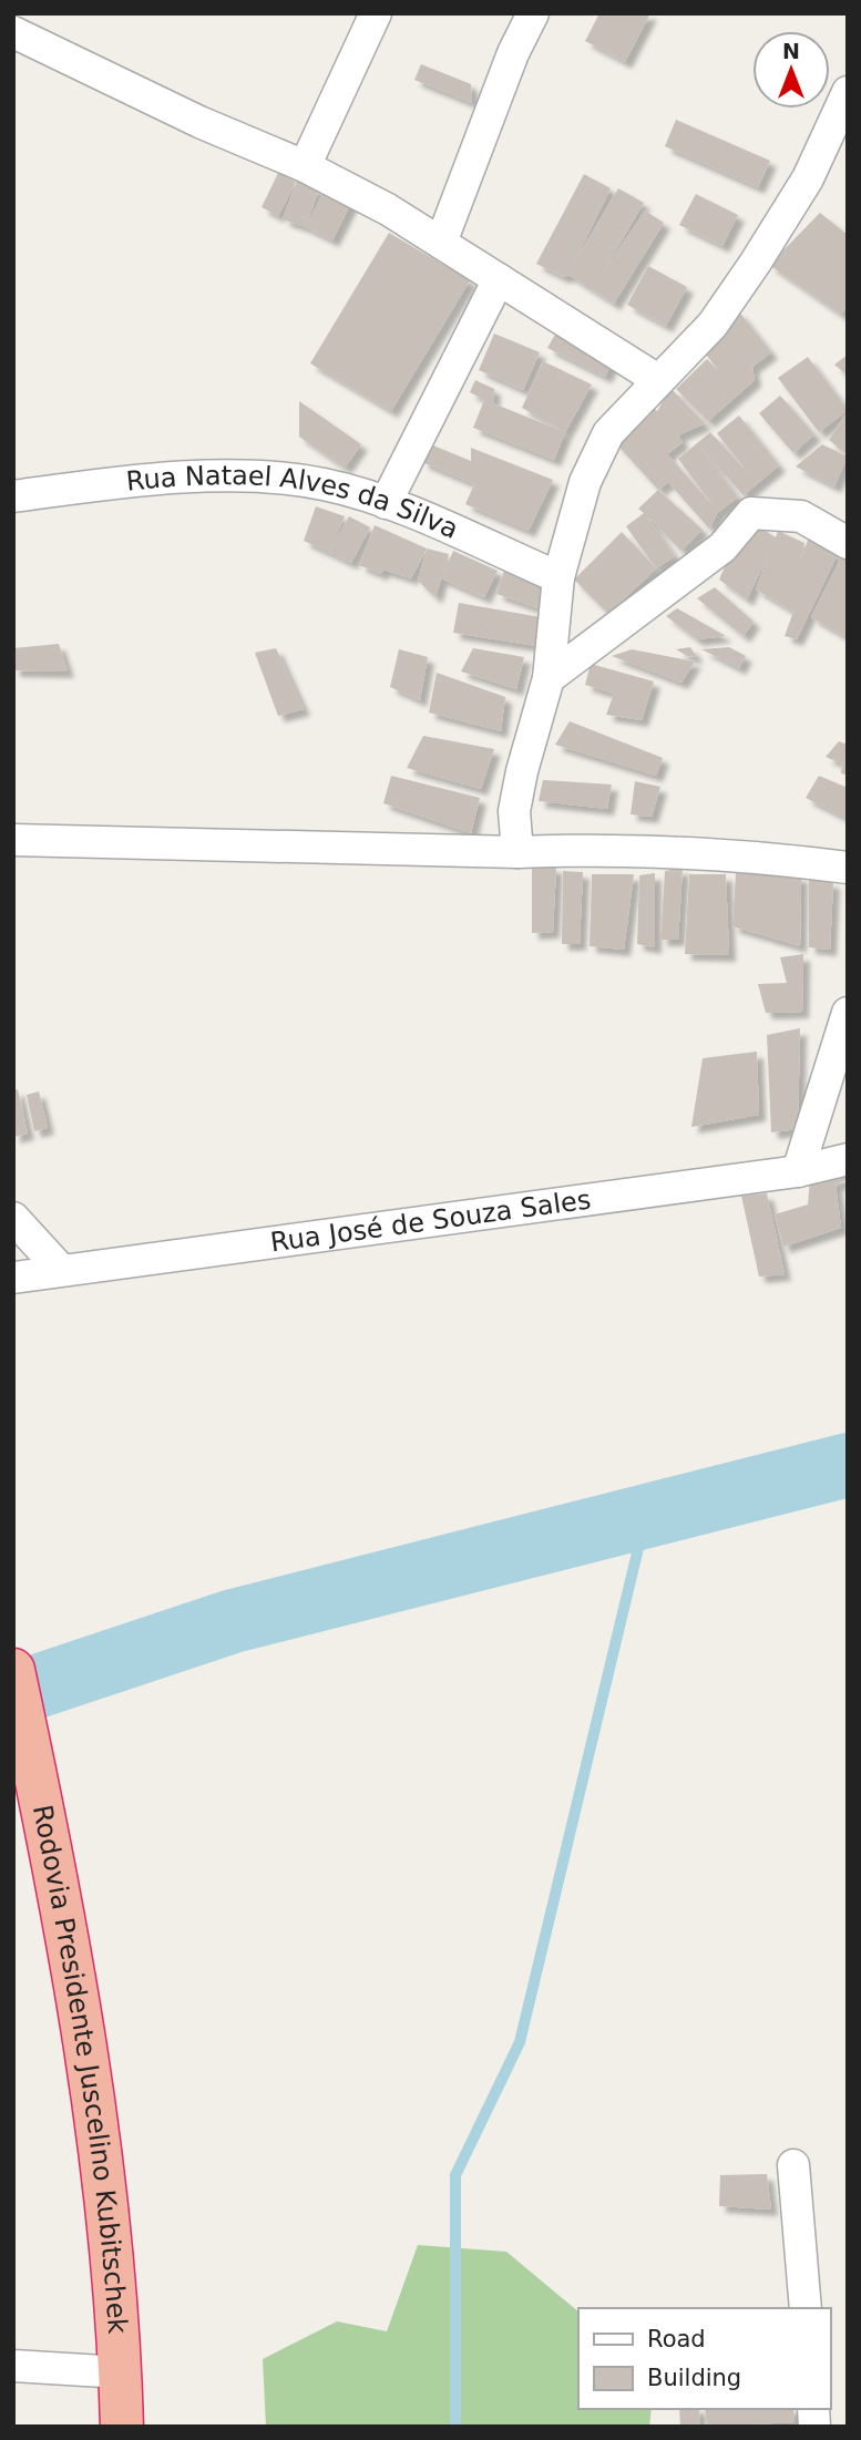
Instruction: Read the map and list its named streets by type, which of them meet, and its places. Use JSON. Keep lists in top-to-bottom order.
{
  "streets": {
    "highway": ["Rodovia Presidente Juscelino Kubitschek"],
    "street": ["Rua Natael Alves da Silva", "Rua José de Souza Sales"]
  },
  "legend": ["Road", "Building"],
  "north": "top"
}
